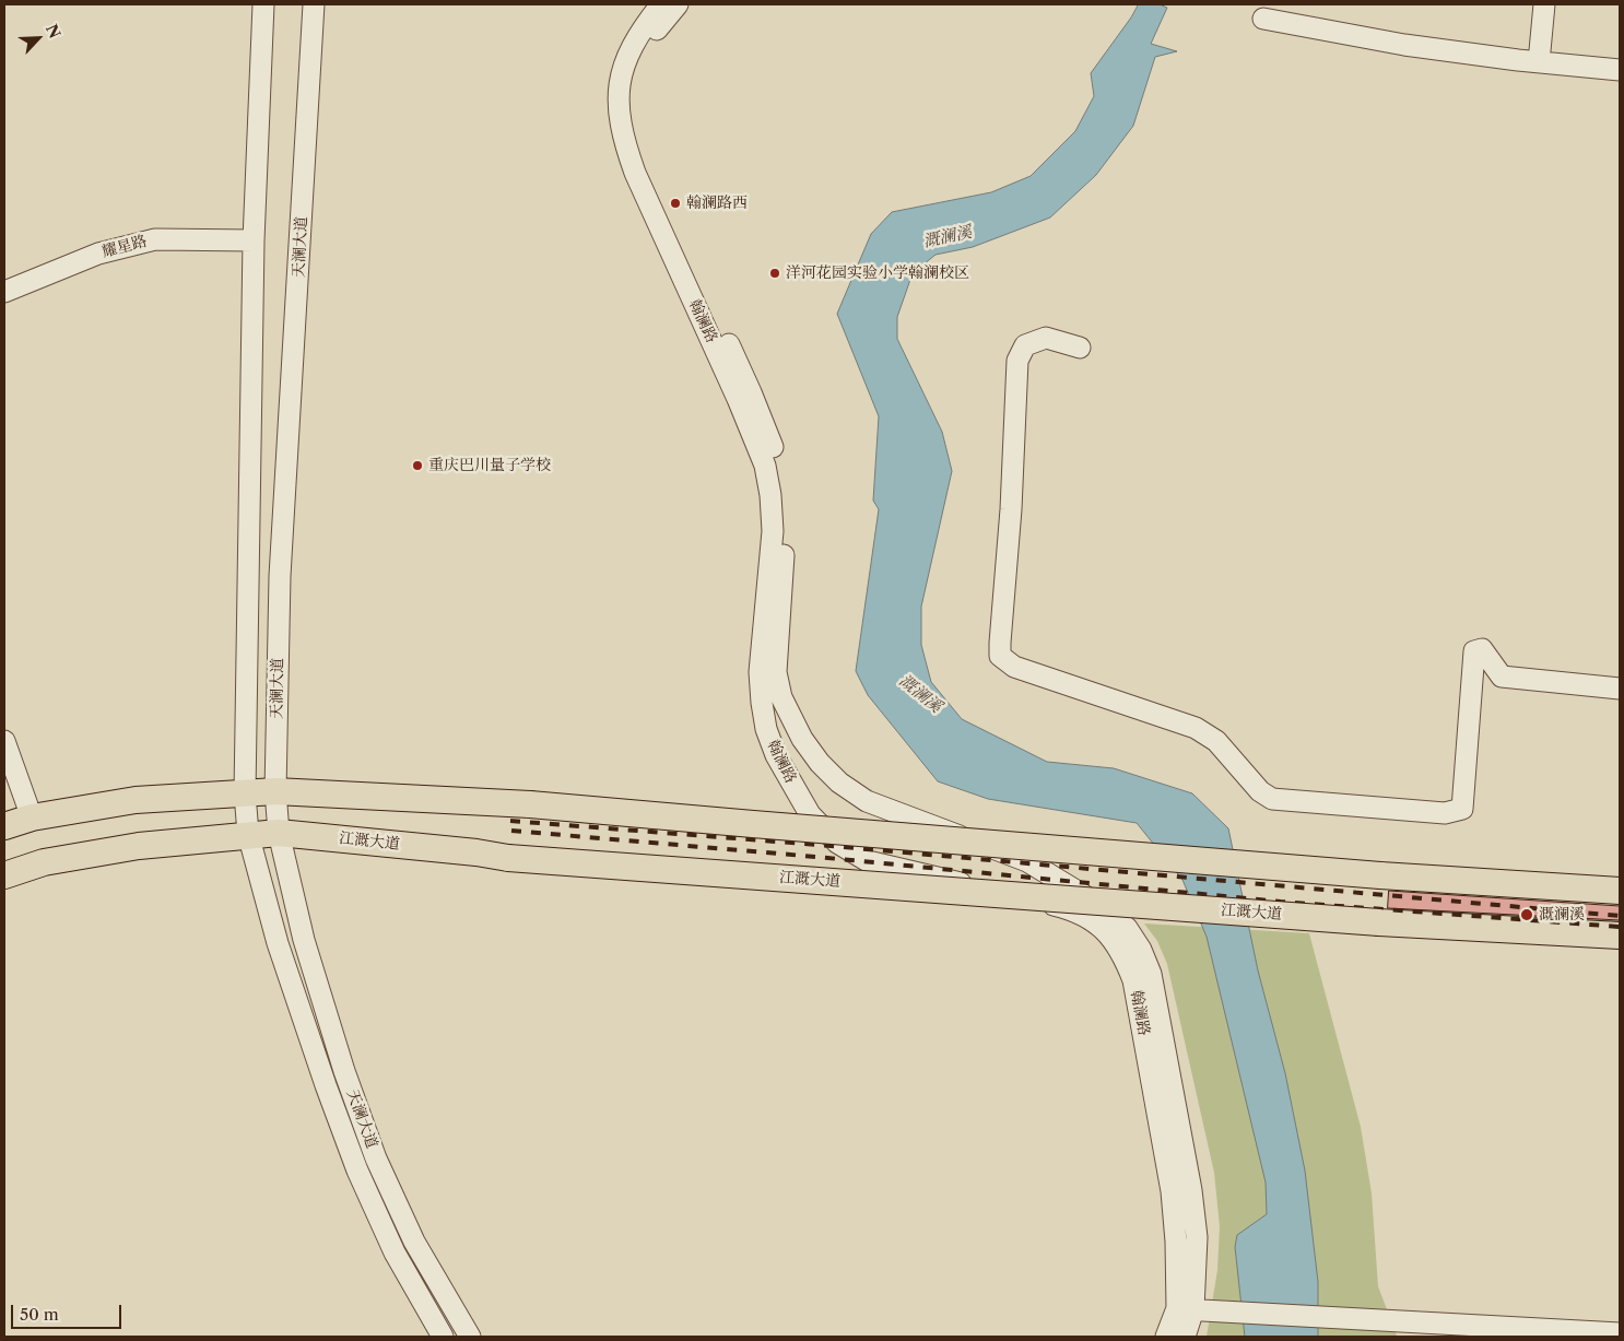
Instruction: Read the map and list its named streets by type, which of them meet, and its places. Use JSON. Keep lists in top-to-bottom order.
{
  "streets": {
    "main road": ["江溉大道"],
    "street": ["耀星路", "天澜大道", "翰澜路"]
  },
  "crossings": [
    ["耀星路", "天澜大道"],
    ["天澜大道", "江溉大道"]
  ],
  "water": ["溉澜溪"],
  "places": [
    "翰澜路西",
    "洋河花园实验小学翰澜校区",
    "重庆巴川量子学校",
    "溉澜溪"
  ],
  "scale_bar": "50 m",
  "north": "top right"
}
